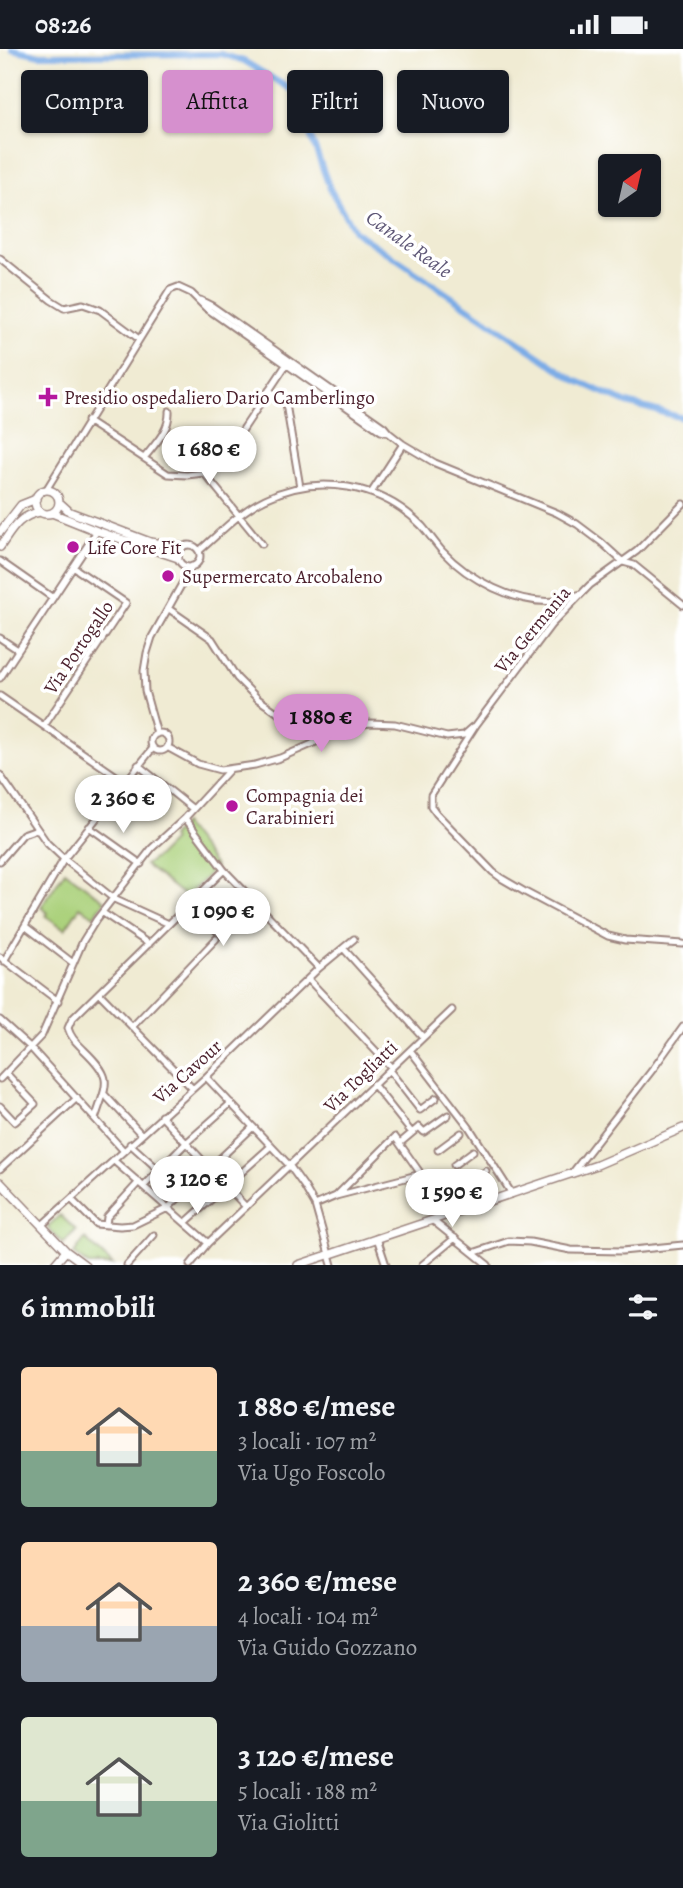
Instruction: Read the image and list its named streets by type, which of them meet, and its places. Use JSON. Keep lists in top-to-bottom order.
{
  "streets": {
    "street": [
      "Via Germania",
      "Via Portogallo",
      "Via Cavour",
      "Via Togliatti"
    ]
  },
  "water": ["Canale Reale"],
  "places": {
    "health": ["Presidio ospedaliero Dario Camberlingo"],
    "other": ["Life Core Fit", "Supermercato Arcobaleno", "Compagnia dei Carabinieri"]
  },
  "north": "top right",
  "page": {
    "status": "08:26",
    "chip": [
      "Compra",
      "Affitta",
      "Filtri",
      "Nuovo"
    ],
    "price": [
      "1 680 €",
      "1 880 €",
      "2 360 €",
      "1 090 €",
      "3 120 €",
      "1 590 €"
    ],
    "heading": "6 immobili",
    "list": [
      {
        "name": "1 880 €/mese",
        "note": "3 locali · 107 m² · Via Ugo Foscolo"
      },
      {
        "name": "2 360 €/mese",
        "note": "4 locali · 104 m² · Via Guido Gozzano"
      },
      {
        "name": "3 120 €/mese",
        "note": "5 locali · 188 m² · Via Giolitti"
      }
    ]
  }
}
